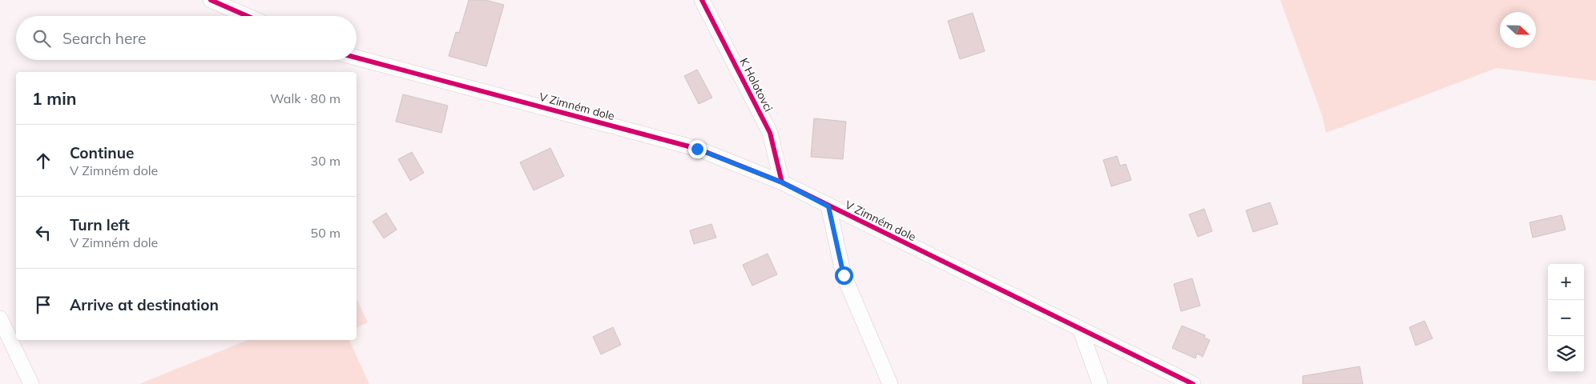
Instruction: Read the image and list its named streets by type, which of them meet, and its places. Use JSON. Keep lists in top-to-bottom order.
{
  "streets": {
    "street": ["K Holotovci", "V Zimném dole"]
  },
  "crossings": [
    ["K Holotovci", "V Zimném dole"]
  ],
  "north": "right",
  "page": {
    "search": "Search here",
    "heading": ["1 min", "Walk · 80 m"],
    "list": [
      ["Continue", "V Zimném dole", "30 m"],
      ["Turn left", "V Zimném dole", "50 m"],
      "Arrive at destination"
    ],
    "map_buttons": ["+", "−"]
  }
}
